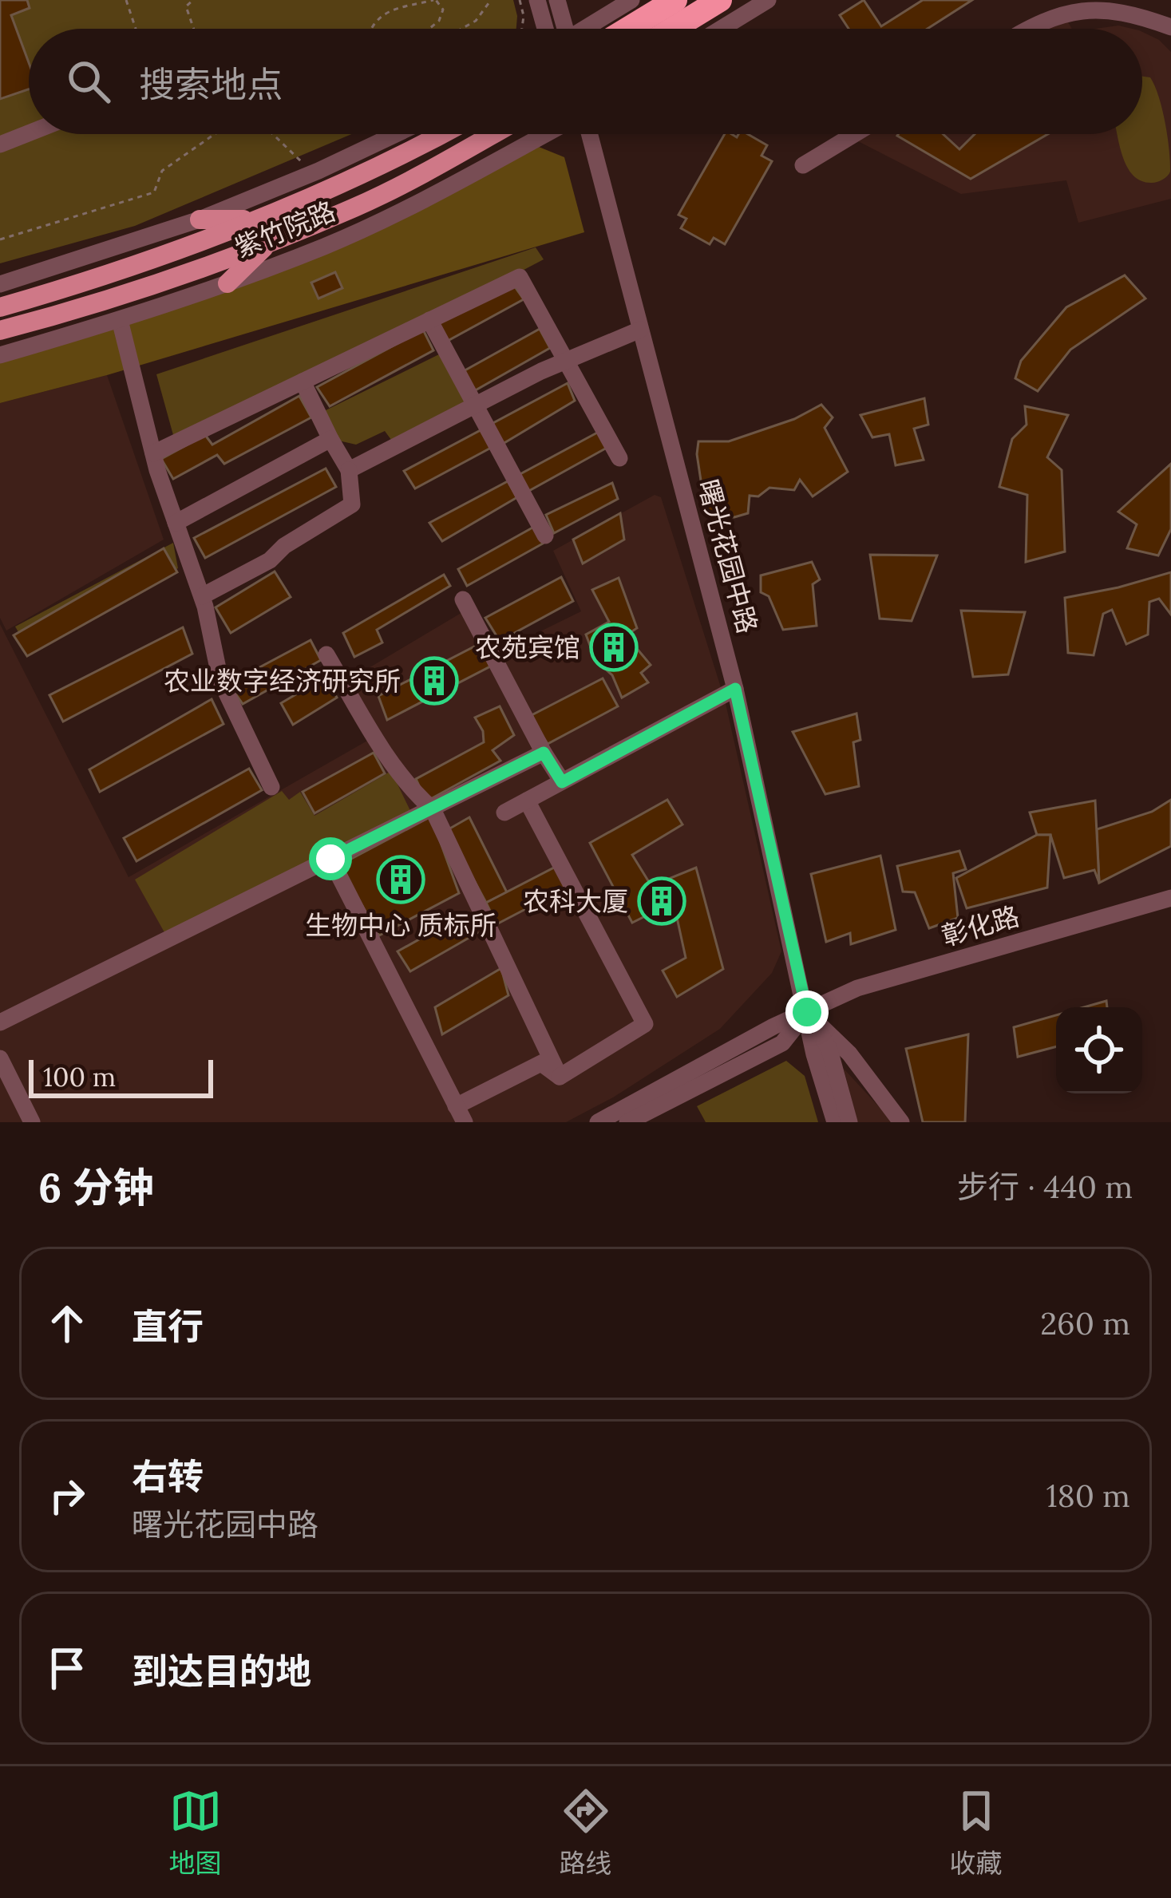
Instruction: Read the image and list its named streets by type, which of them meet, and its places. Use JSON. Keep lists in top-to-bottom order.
{
  "streets": {
    "main road": ["紫竹院路"],
    "street": ["曙光花园中路", "彰化路"]
  },
  "crossings": [
    ["曙光花园中路", "彰化路"]
  ],
  "places": {
    "building": [
      "农苑宾馆",
      "农业数字经济研究所",
      "生物中心 质标所",
      "农科大厦"
    ]
  },
  "scale_bar": "100 m",
  "page": {
    "search": "搜索地点",
    "scale": "100 m",
    "heading": ["6 分钟", "步行 · 440 m"],
    "list": [
      ["直行", "260 m"],
      ["右转", "曙光花园中路", "180 m"],
      "到达目的地"
    ],
    "nav": ["地图", "路线", "收藏"]
  }
}
